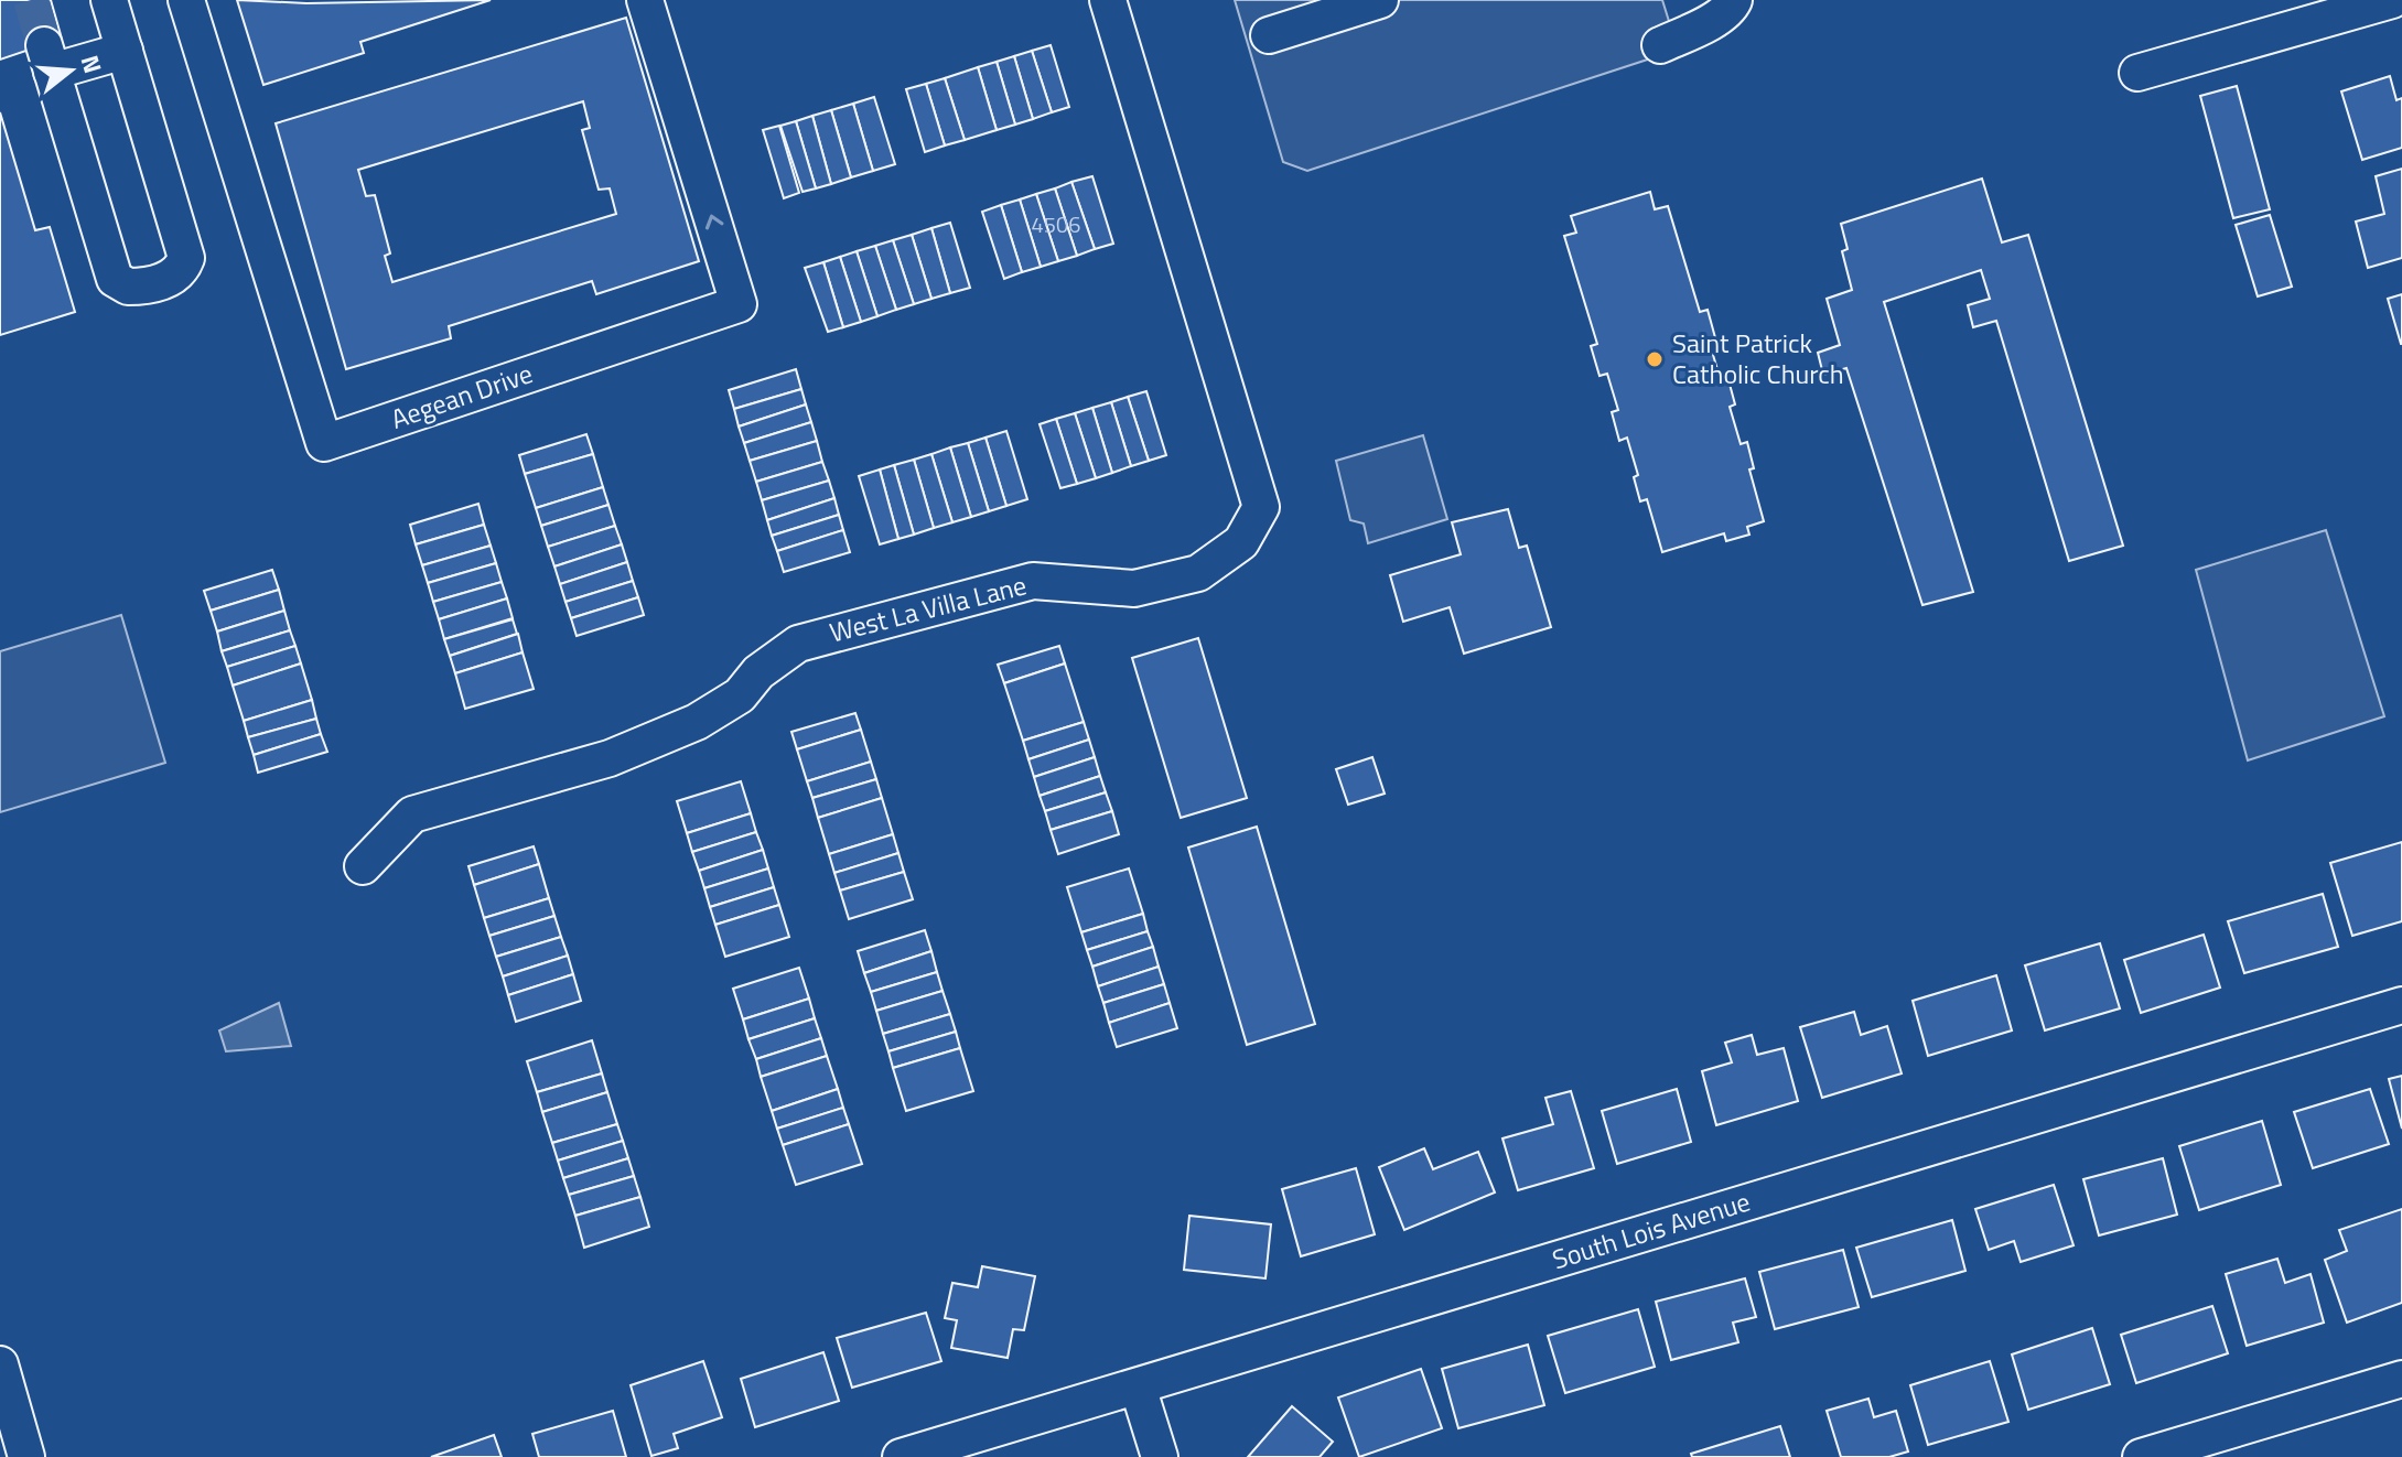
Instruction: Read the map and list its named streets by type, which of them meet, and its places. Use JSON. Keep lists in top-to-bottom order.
{
  "streets": {
    "street": ["Aegean Drive", "West La Villa Lane", "South Lois Avenue"]
  },
  "places": ["Saint Patrick Catholic Church"],
  "house_numbers": ["4506"],
  "north": "right"
}
